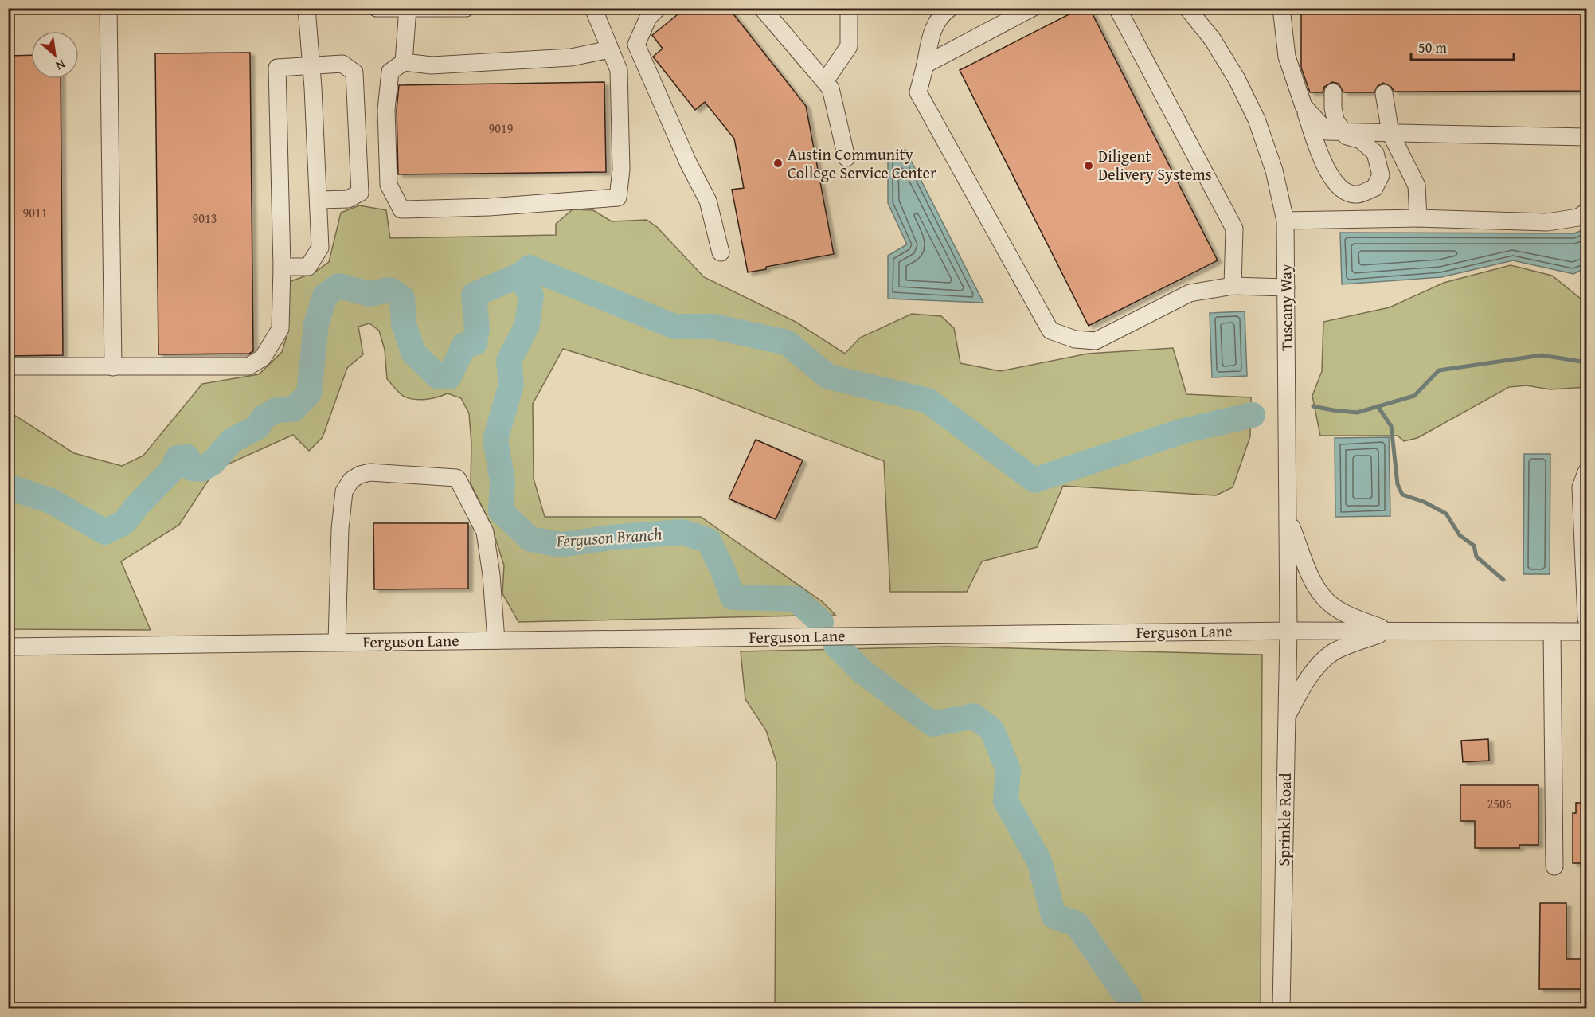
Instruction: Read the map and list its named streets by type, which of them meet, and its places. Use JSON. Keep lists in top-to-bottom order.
{
  "streets": {
    "street": ["Tuscany Way", "Ferguson Lane", "Sprinkle Road"]
  },
  "crossings": [
    ["Tuscany Way", "Ferguson Lane"],
    ["Tuscany Way", "Sprinkle Road"],
    ["Ferguson Lane", "Sprinkle Road"]
  ],
  "water": ["Ferguson Branch"],
  "places": ["Austin Community College Service Center", "Diligent Delivery Systems"],
  "house_numbers": [
    "9019",
    "9011",
    "9013",
    "2506"
  ],
  "scale_bar": "50 m",
  "north": "bottom right"
}
